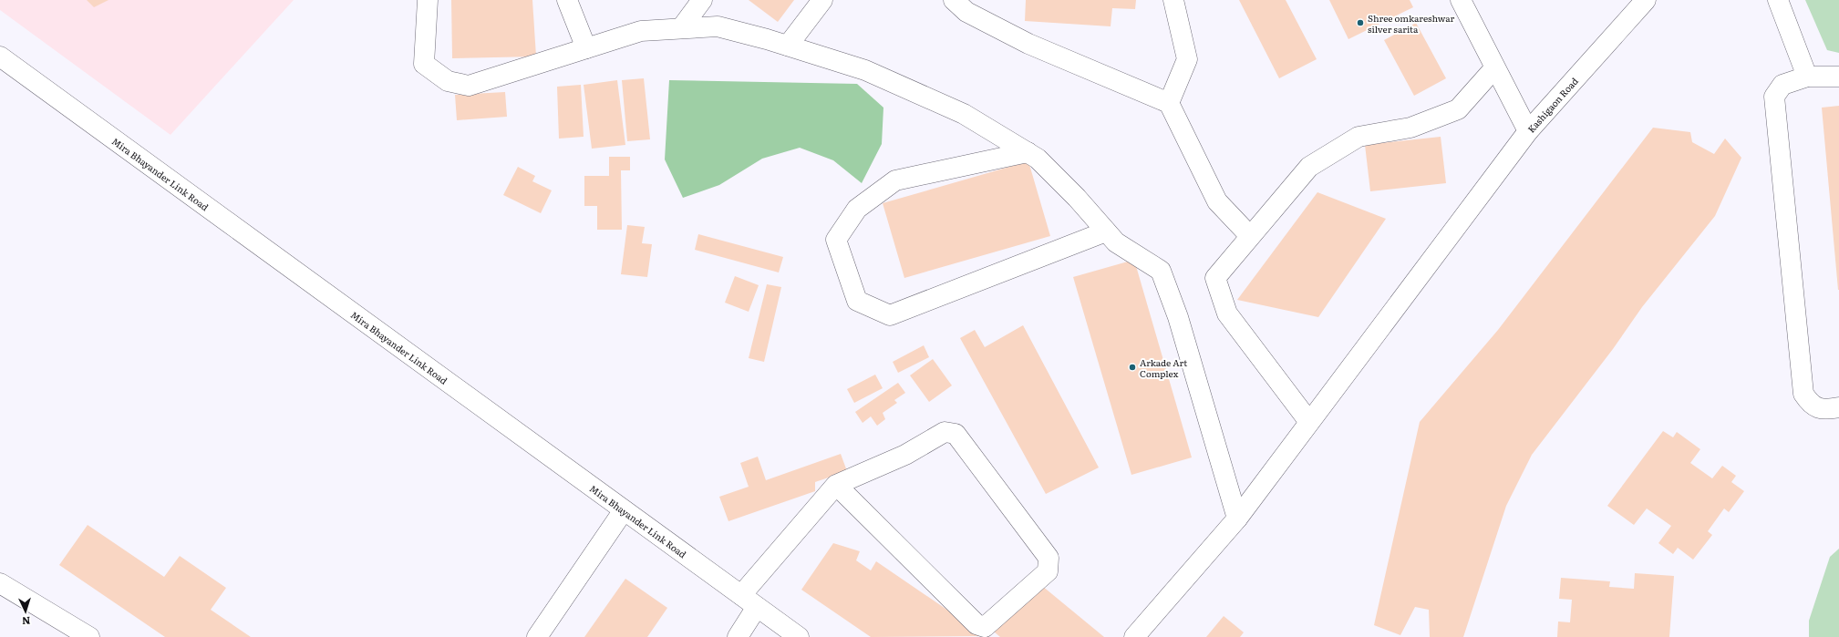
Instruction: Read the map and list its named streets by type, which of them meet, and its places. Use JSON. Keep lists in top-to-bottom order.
{
  "streets": {
    "street": ["Kashigaon Road", "Mira Bhayander Link Road"]
  },
  "places": ["Shree omkareshwar silver sarita", "Arkade Art Complex"],
  "north": "bottom"
}
